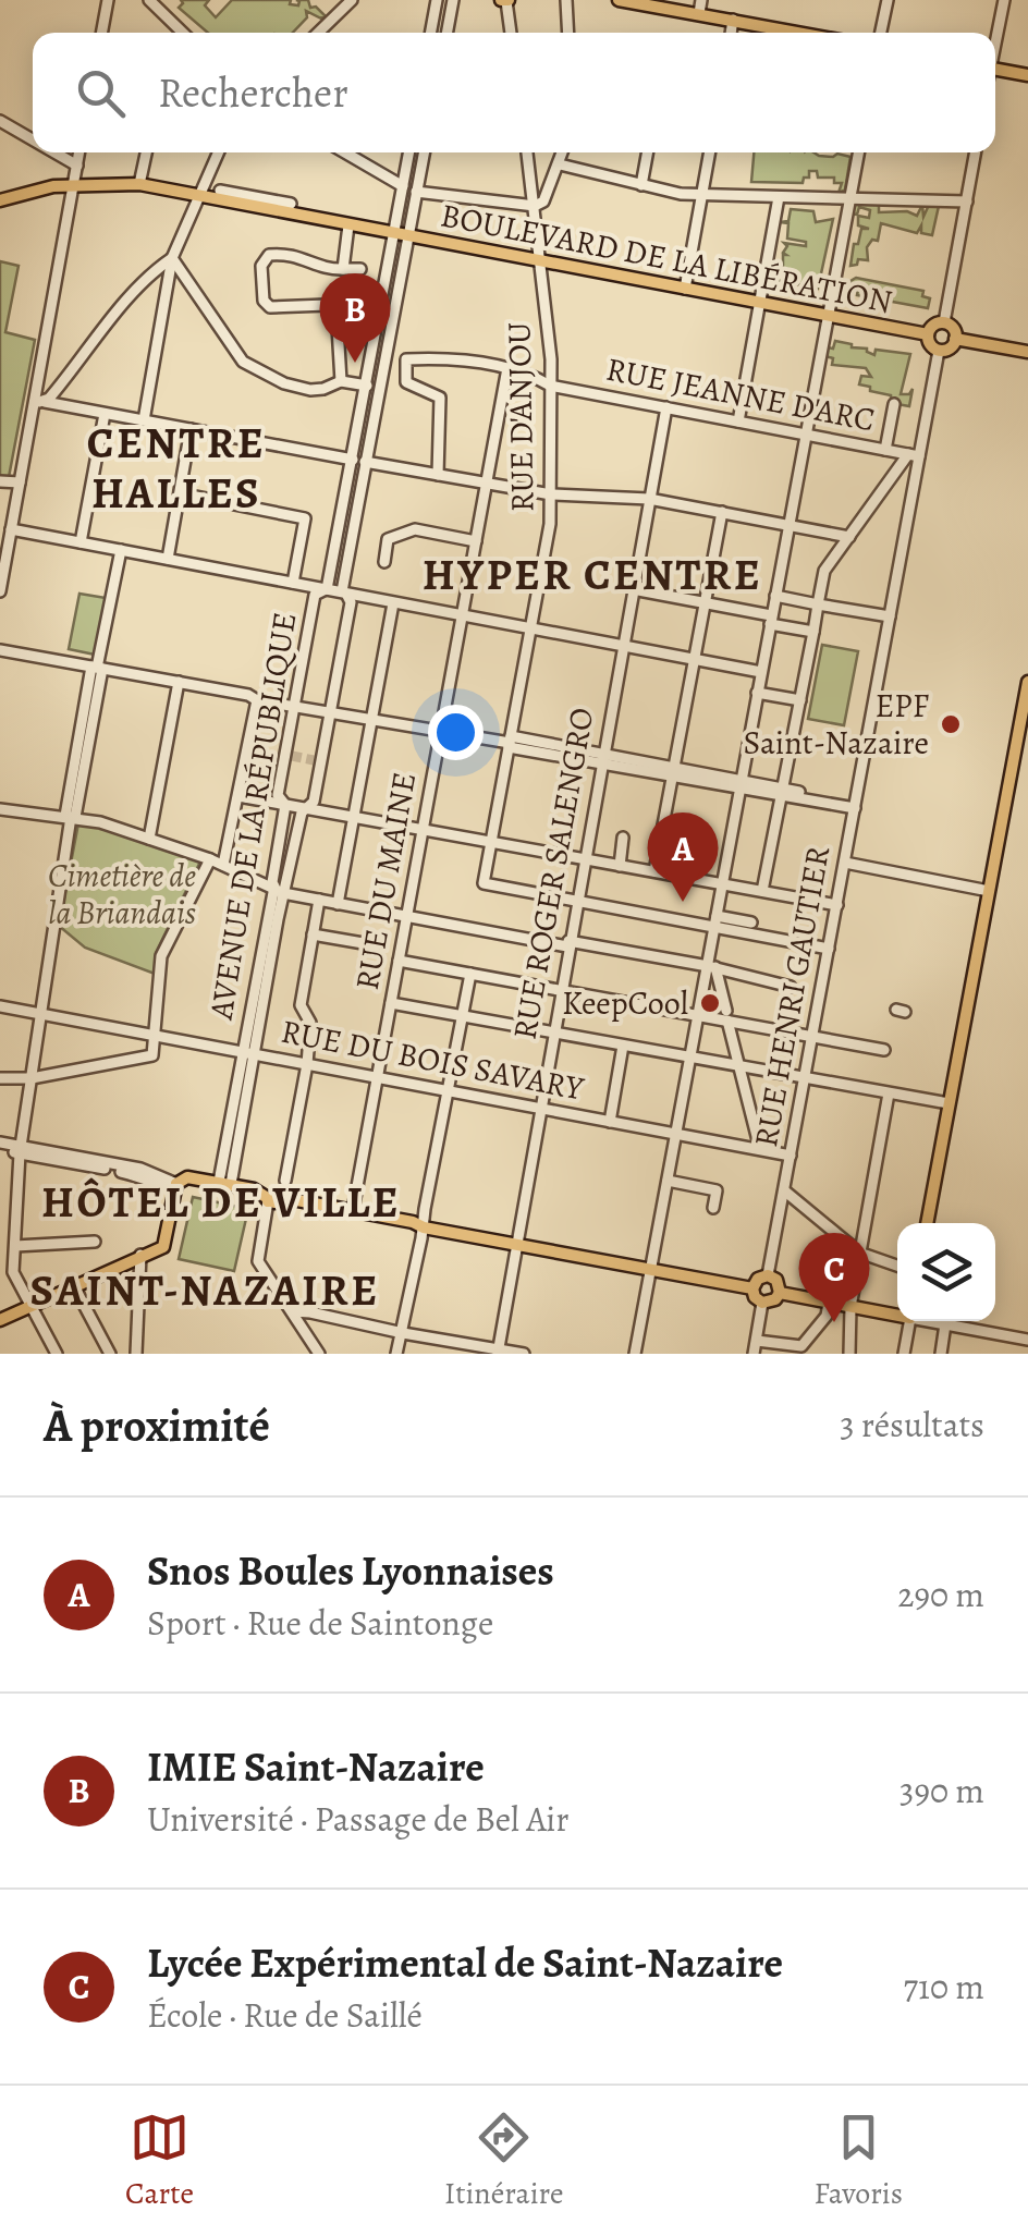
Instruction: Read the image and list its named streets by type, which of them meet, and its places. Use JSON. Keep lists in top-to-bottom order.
{
  "streets": {
    "main road": ["BOULEVARD DE LA LIBÉRATION"],
    "street": [
      "RUE JEANNE D'ARC",
      "RUE D'ANJOU",
      "AVENUE DE LA RÉPUBLIQUE",
      "RUE ROGER SALENGRO",
      "RUE DU MAINE",
      "RUE HENRI GAUTIER",
      "RUE DU BOIS SAVARY"
    ]
  },
  "crossings": [
    ["BOULEVARD DE LA LIBÉRATION", "RUE D'ANJOU"],
    ["BOULEVARD DE LA LIBÉRATION", "AVENUE DE LA RÉPUBLIQUE"],
    ["BOULEVARD DE LA LIBÉRATION", "RUE HENRI GAUTIER"],
    ["RUE JEANNE D'ARC", "RUE D'ANJOU"],
    ["RUE JEANNE D'ARC", "RUE ROGER SALENGRO"],
    ["RUE JEANNE D'ARC", "RUE DU MAINE"],
    ["RUE JEANNE D'ARC", "RUE HENRI GAUTIER"],
    ["RUE D'ANJOU", "RUE ROGER SALENGRO"],
    ["AVENUE DE LA RÉPUBLIQUE", "RUE DU BOIS SAVARY"],
    ["RUE ROGER SALENGRO", "RUE DU BOIS SAVARY"],
    ["RUE DU MAINE", "RUE DU BOIS SAVARY"],
    ["RUE HENRI GAUTIER", "RUE DU BOIS SAVARY"]
  ],
  "districts": [
    "CENTRE HALLES",
    "HYPER CENTRE",
    "HÔTEL DE VILLE",
    "SAINT-NAZAIRE"
  ],
  "parks": ["Cimetière de la Briandais"],
  "places": ["EPF Saint-Nazaire", "KeepCool"],
  "page": {
    "search": "Rechercher",
    "pins": ["B", "A", "C"],
    "heading": ["À proximité", "3 résultats"],
    "list": [
      {
        "mark": "A",
        "name": "Snos Boules Lyonnaises",
        "note": "Sport · Rue de Saintonge",
        "value": "290 m"
      },
      {
        "mark": "B",
        "name": "IMIE Saint-Nazaire",
        "note": "Université · Passage de Bel Air",
        "value": "390 m"
      },
      {
        "mark": "C",
        "name": "Lycée Expérimental de Saint-Nazaire",
        "note": "École · Rue de Saillé",
        "value": "710 m"
      }
    ],
    "nav": ["Carte", "Itinéraire", "Favoris"]
  }
}
